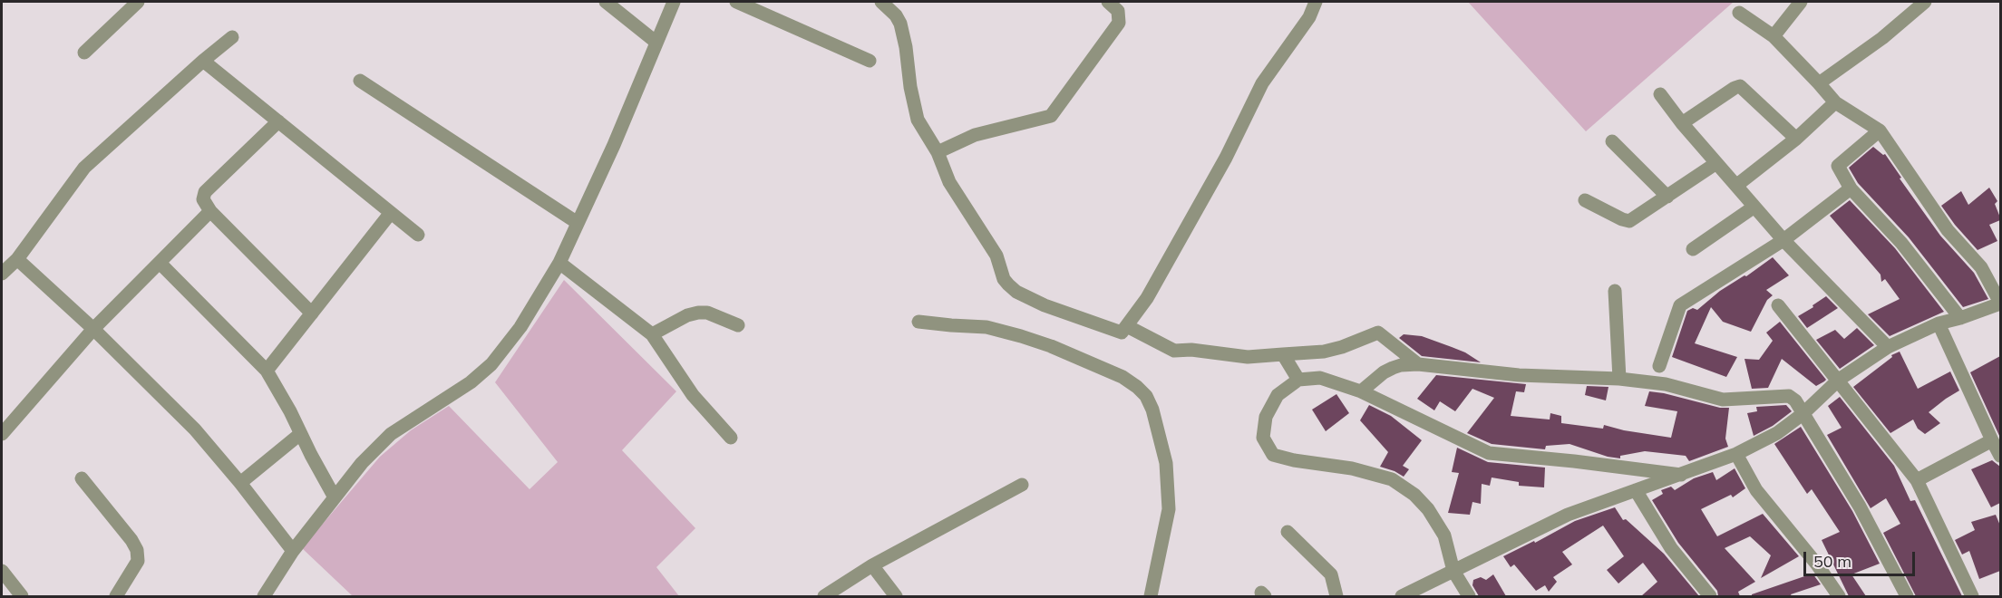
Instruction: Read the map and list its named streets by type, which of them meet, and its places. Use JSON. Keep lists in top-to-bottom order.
{
  "scale_bar": "50 m"
}
